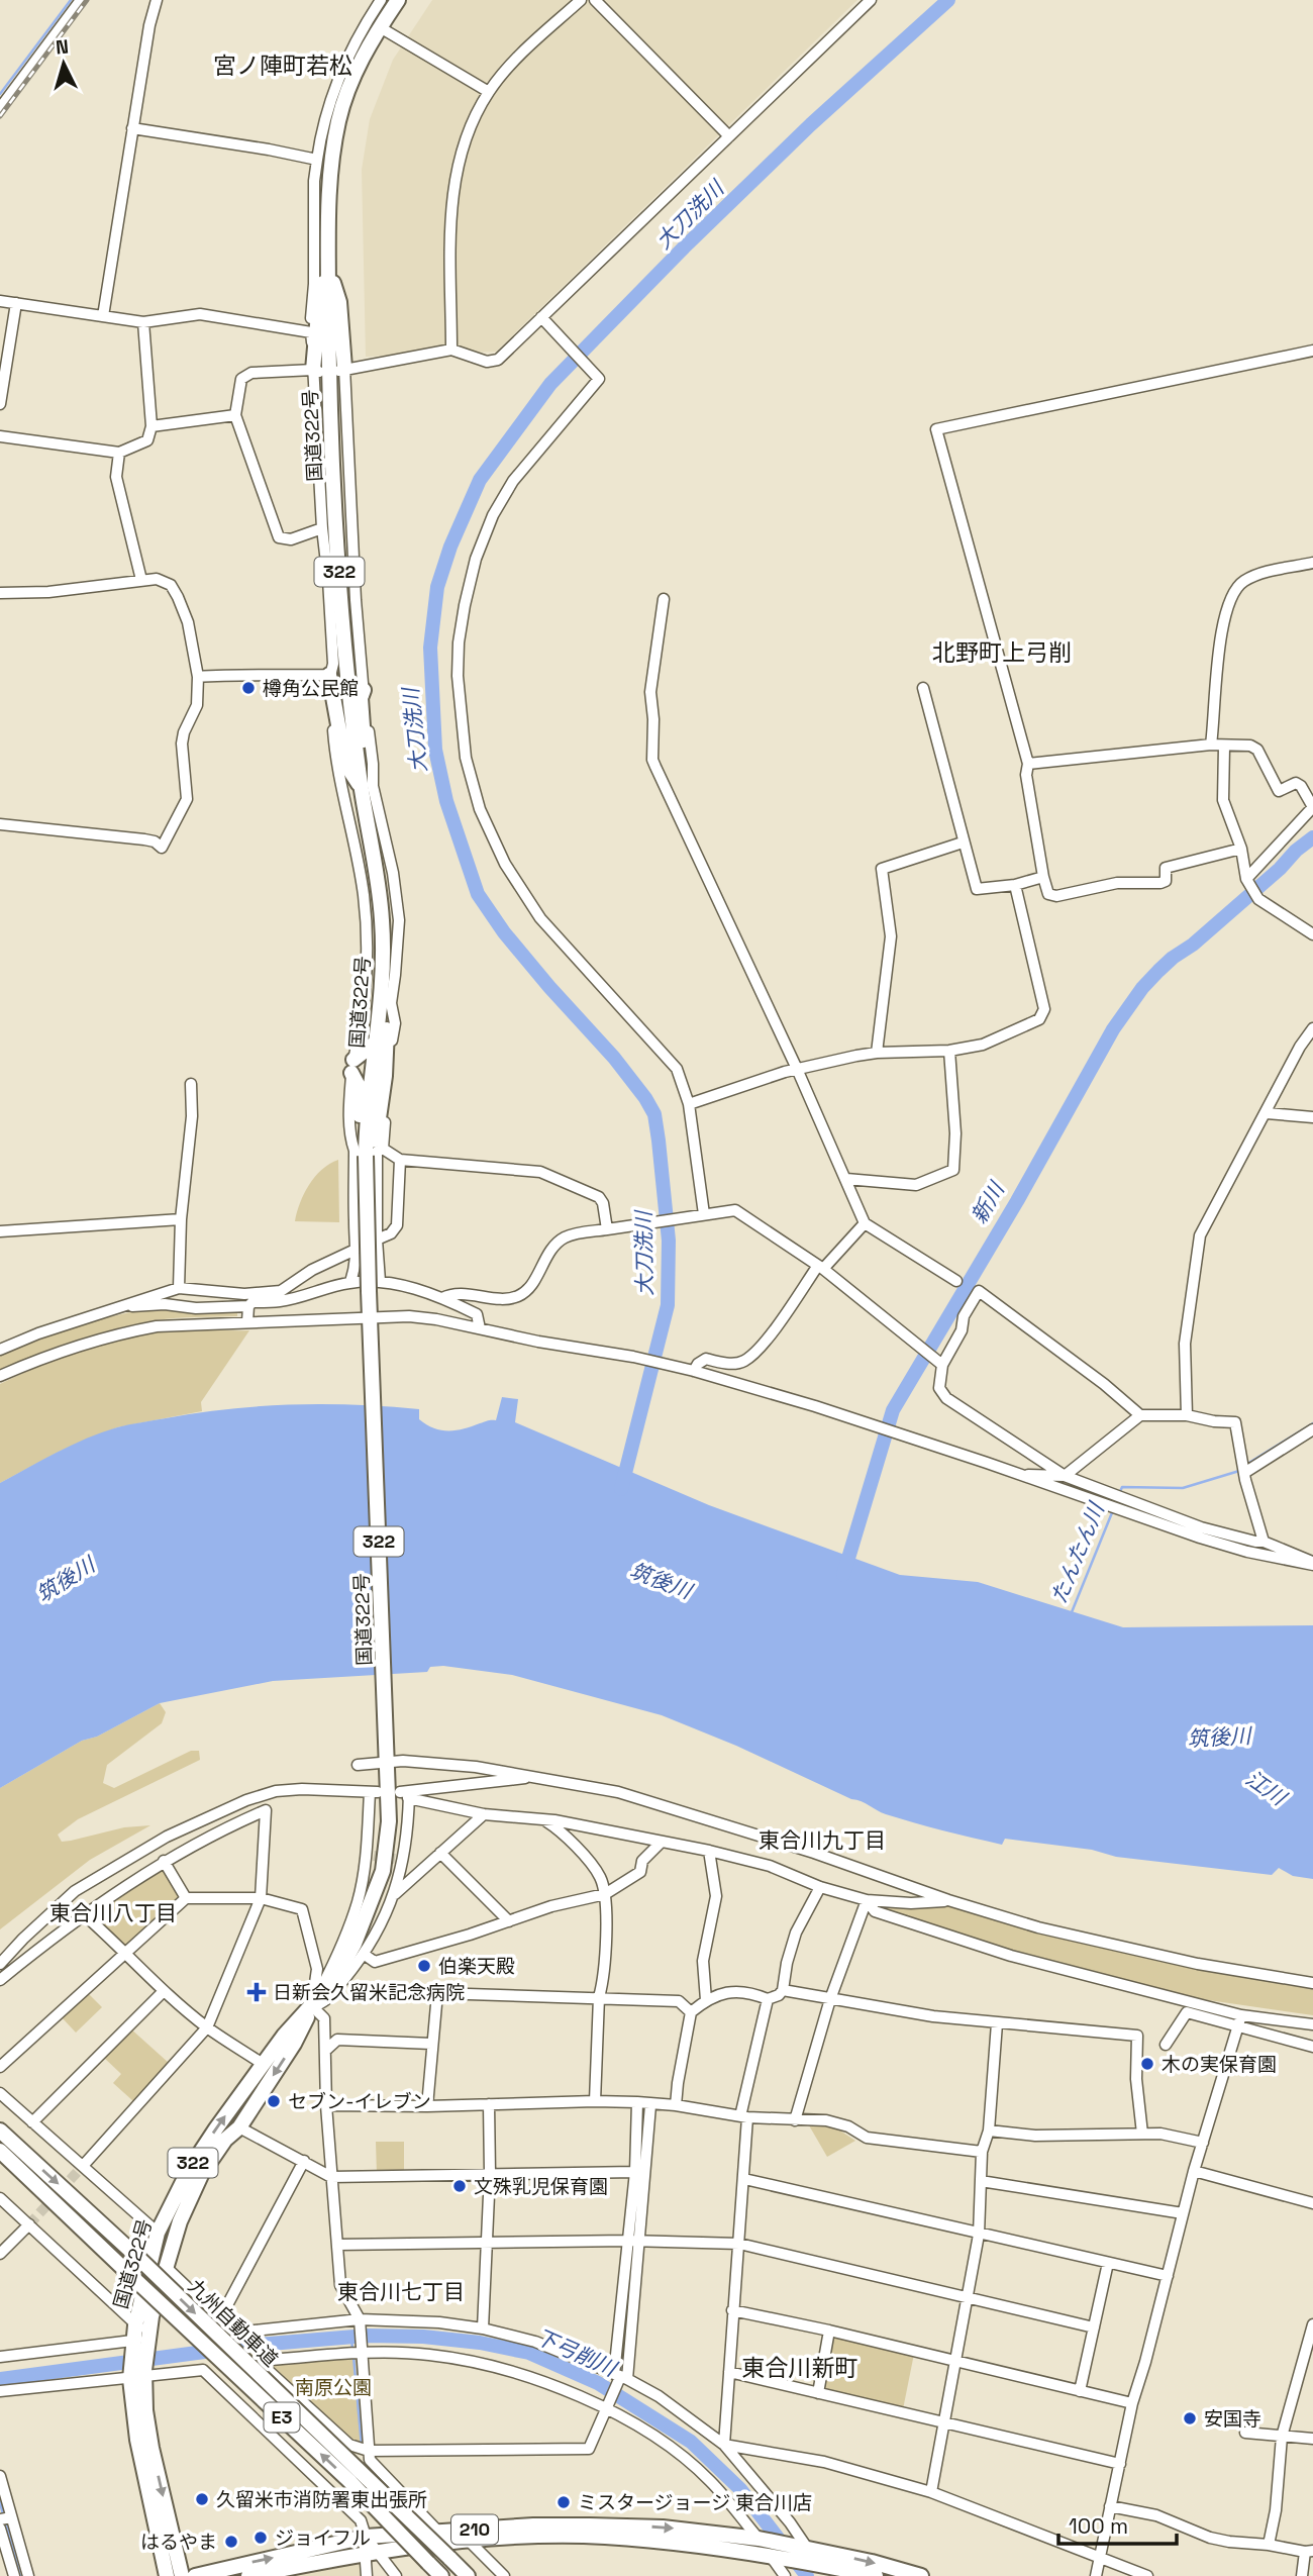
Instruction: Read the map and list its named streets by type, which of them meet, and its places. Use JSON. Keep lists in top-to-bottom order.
{
  "streets": {
    "highway": [
      "国道322号",
      "322",
      "九州自動車道",
      "E3",
      "210"
    ]
  },
  "districts": [
    "宮ノ陣町若松",
    "北野町上弓削",
    "東合川九丁目",
    "東合川八丁目",
    "東合川七丁目",
    "東合川新町"
  ],
  "water": [
    "大刀洗川",
    "新川",
    "たんたん川",
    "筑後川",
    "江川",
    "下弓削川"
  ],
  "parks": ["南原公園"],
  "places": {
    "other": [
      "樽角公民館",
      "伯楽天殿",
      "木の実保育園",
      "セブン-イレブン",
      "文殊乳児保育園",
      "安国寺",
      "久留米市消防署東出張所",
      "ミスタージョージ 東合川店",
      "ジョイフル",
      "はるやま"
    ],
    "health": ["日新会久留米記念病院"]
  },
  "scale_bar": "100 m",
  "north": "top"
}
